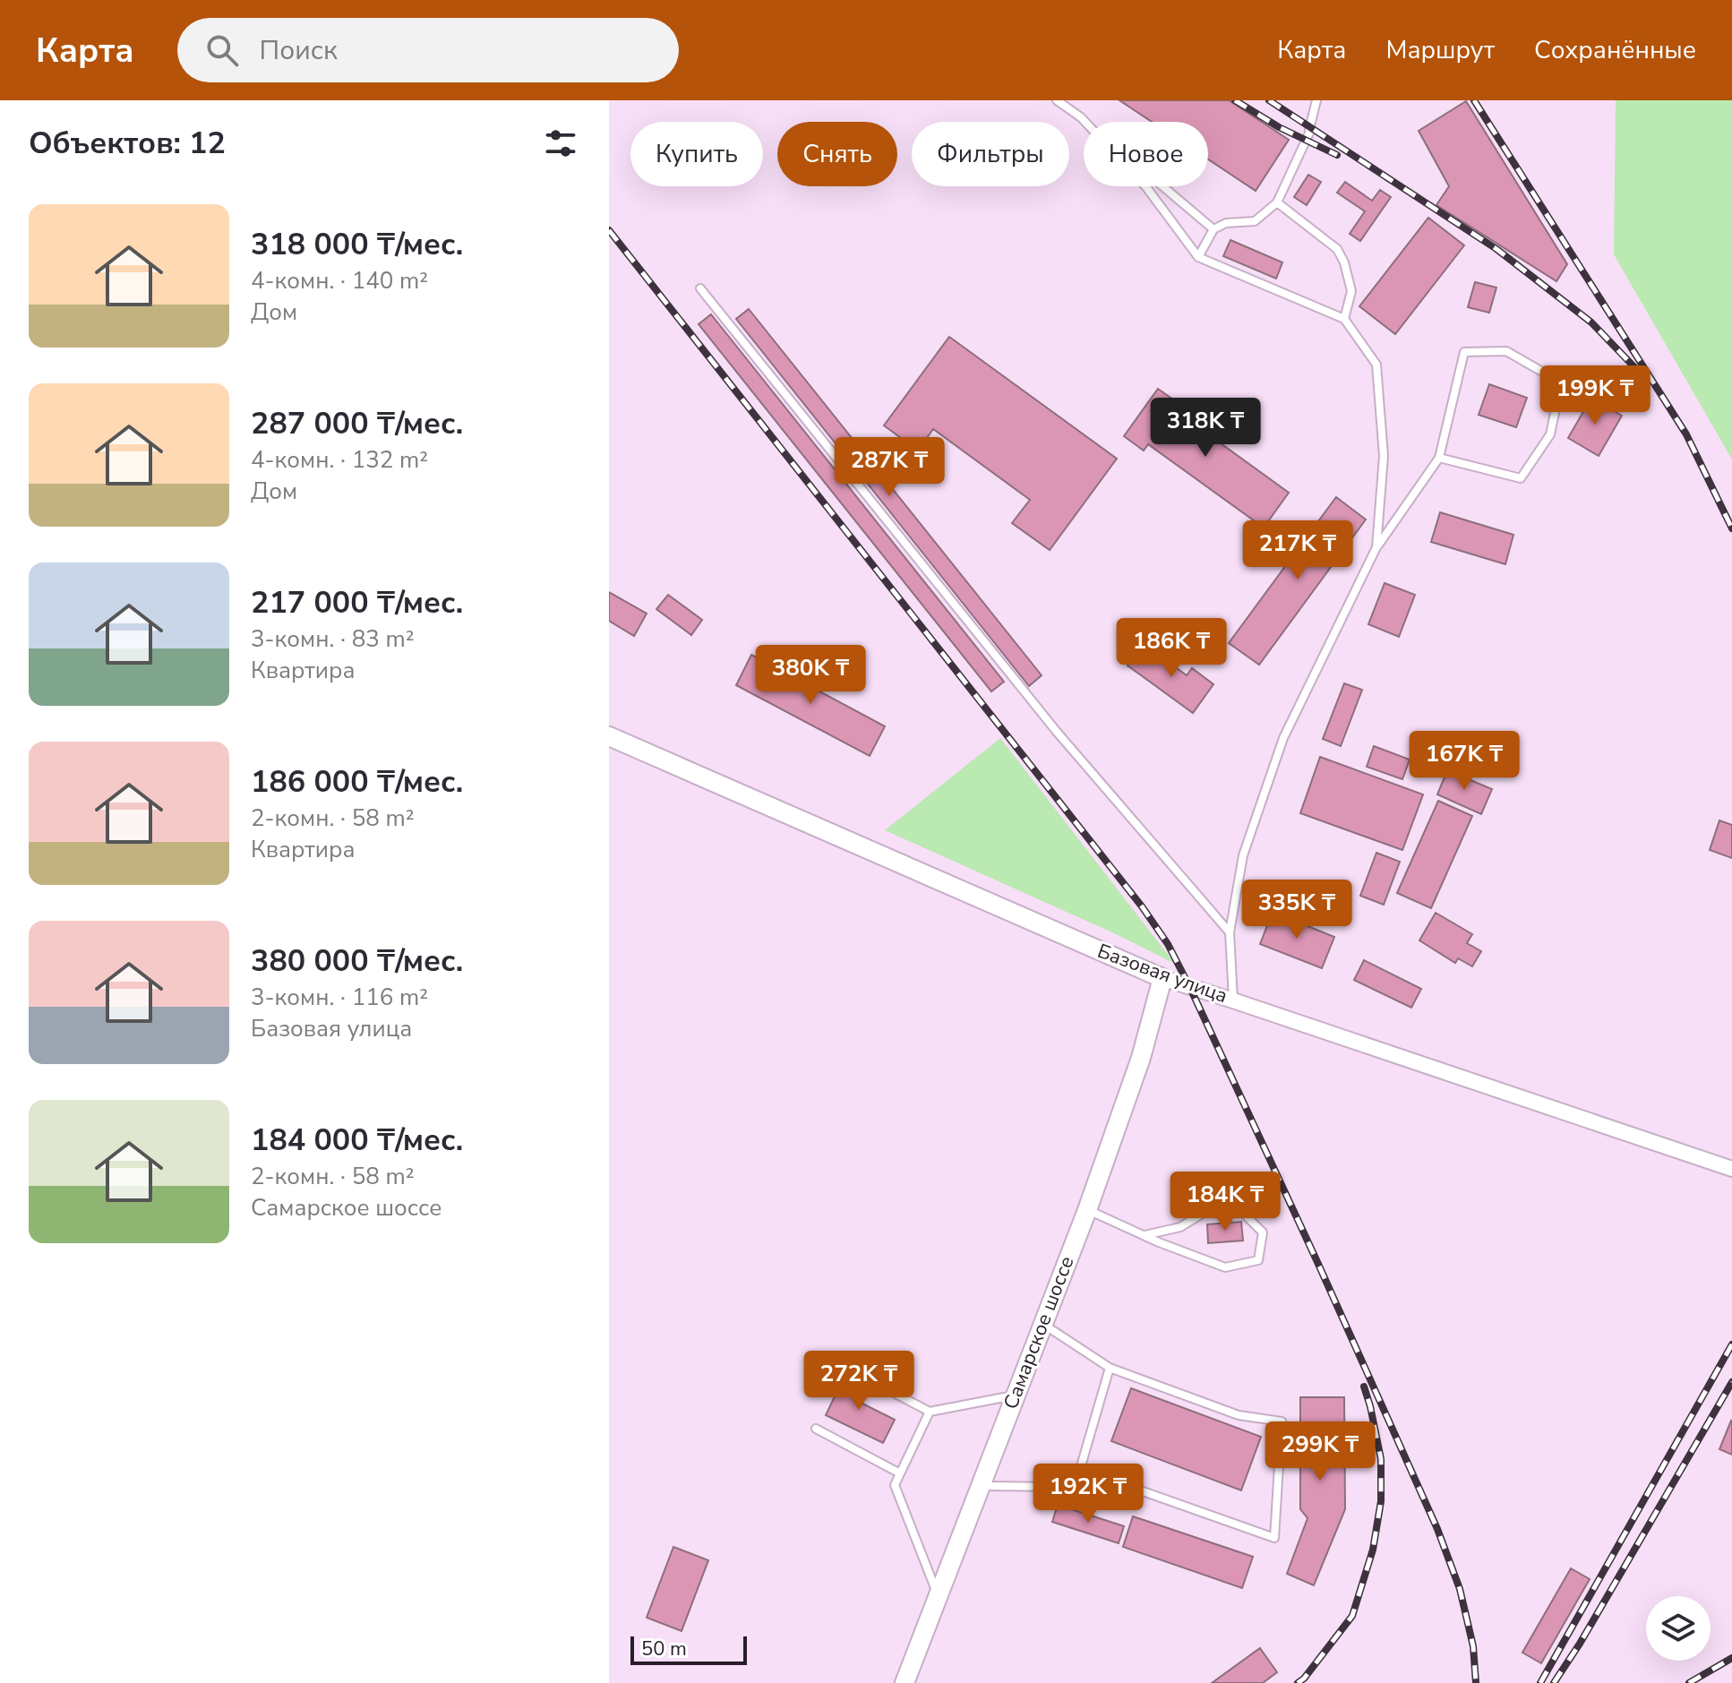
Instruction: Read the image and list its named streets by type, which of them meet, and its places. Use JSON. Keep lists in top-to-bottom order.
{
  "streets": {
    "street": ["Базовая улица", "Самарское шоссе"]
  },
  "crossings": [
    ["Базовая улица", "Самарское шоссе"]
  ],
  "scale_bar": "50 m",
  "page": {
    "header": "Карта",
    "search": "Поиск",
    "nav": ["Карта", "Маршрут", "Сохранённые"],
    "heading": "Объектов: 12",
    "chip": [
      "Купить",
      "Снять",
      "Фильтры",
      "Новое"
    ],
    "list": [
      {
        "name": "318 000 ₸/мес.",
        "note": "4-комн. · 140 m² · Дом"
      },
      {
        "name": "287 000 ₸/мес.",
        "note": "4-комн. · 132 m² · Дом"
      },
      {
        "name": "217 000 ₸/мес.",
        "note": "3-комн. · 83 m² · Квартира"
      },
      {
        "name": "186 000 ₸/мес.",
        "note": "2-комн. · 58 m² · Квартира"
      },
      {
        "name": "380 000 ₸/мес.",
        "note": "3-комн. · 116 m² · Базовая улица"
      },
      {
        "name": "184 000 ₸/мес.",
        "note": "2-комн. · 58 m² · Самарское шоссе"
      }
    ],
    "price": [
      "199K ₸",
      "318K ₸",
      "287K ₸",
      "217K ₸",
      "186K ₸",
      "380K ₸",
      "167K ₸",
      "335K ₸",
      "184K ₸",
      "272K ₸",
      "299K ₸",
      "192K ₸"
    ],
    "scale": "50 m"
  }
}
